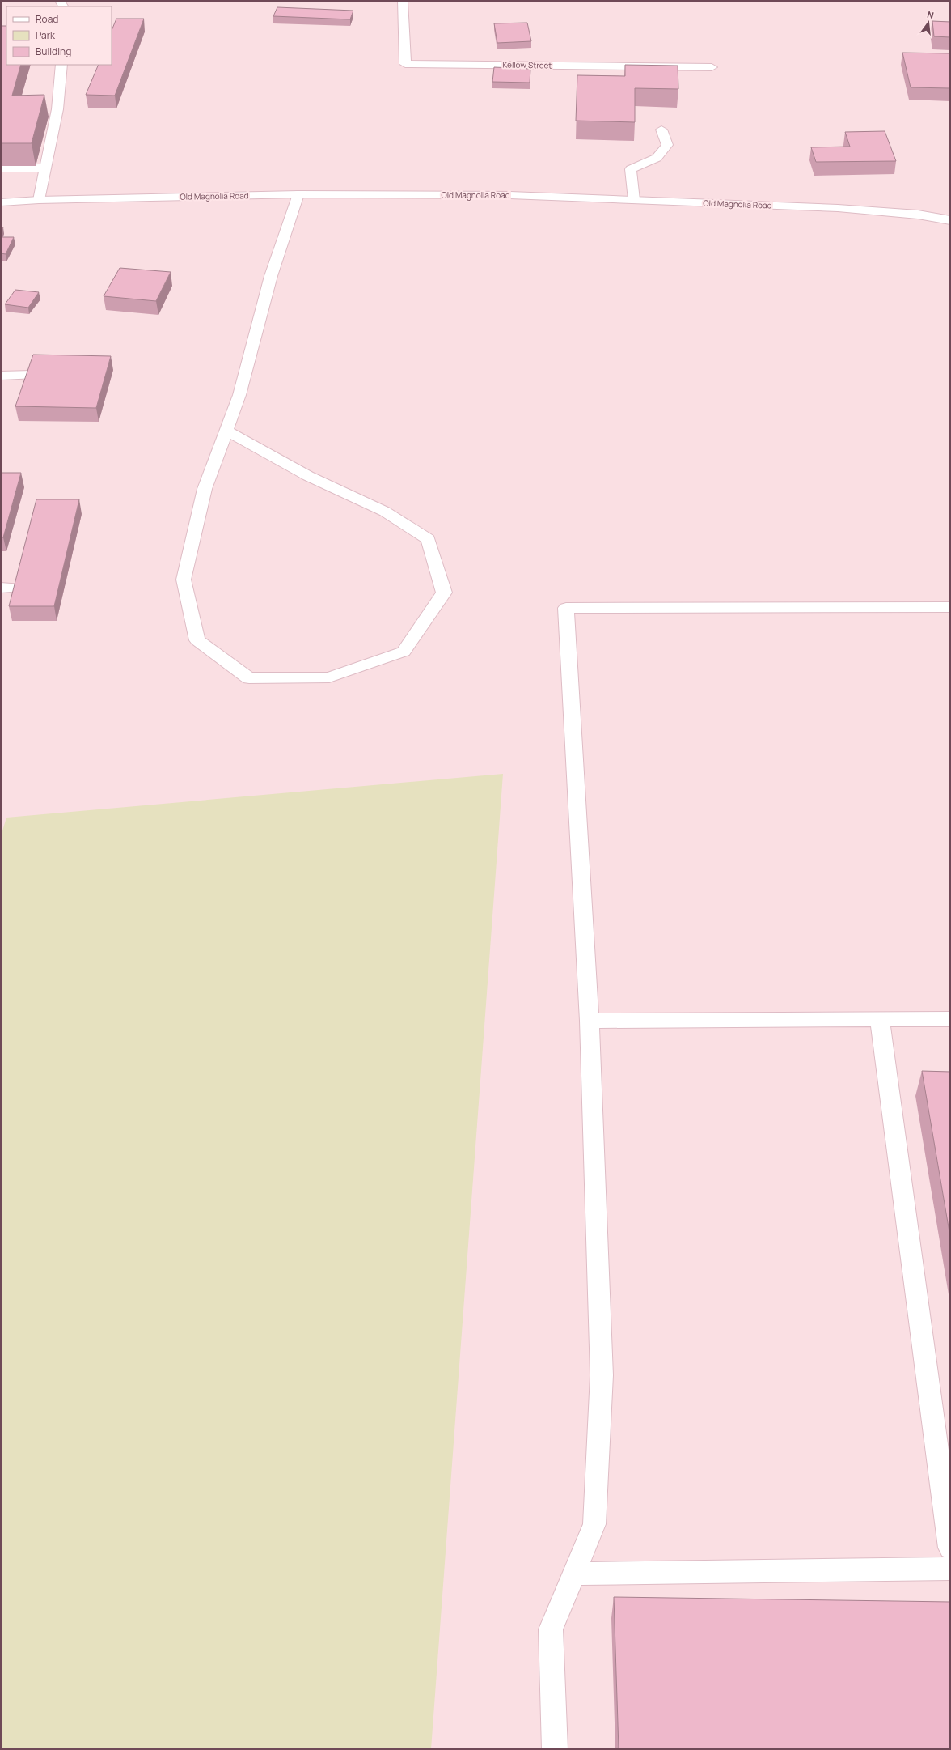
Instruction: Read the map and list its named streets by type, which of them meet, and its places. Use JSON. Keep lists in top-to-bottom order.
{
  "streets": {
    "street": ["Kellow Street", "Old Magnolia Road"]
  },
  "legend": ["Road", "Park", "Building"],
  "north": "top"
}
